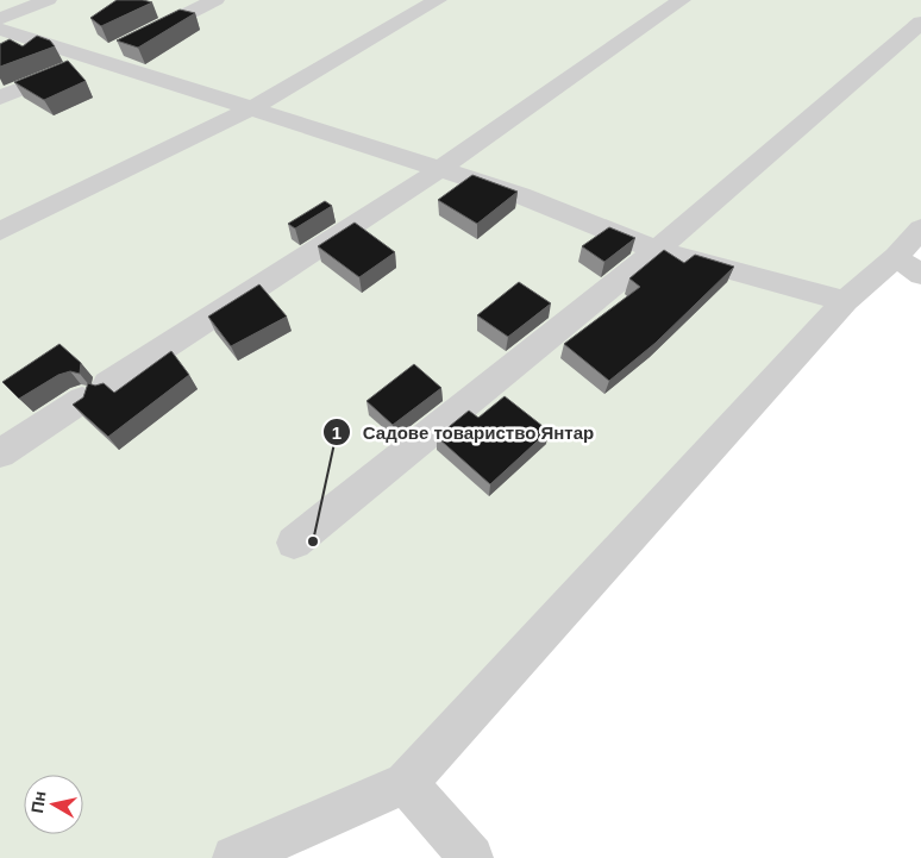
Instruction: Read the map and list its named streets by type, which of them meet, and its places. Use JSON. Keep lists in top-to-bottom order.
{
  "places": ["Садове товариство Янтар"],
  "north": "left"
}
